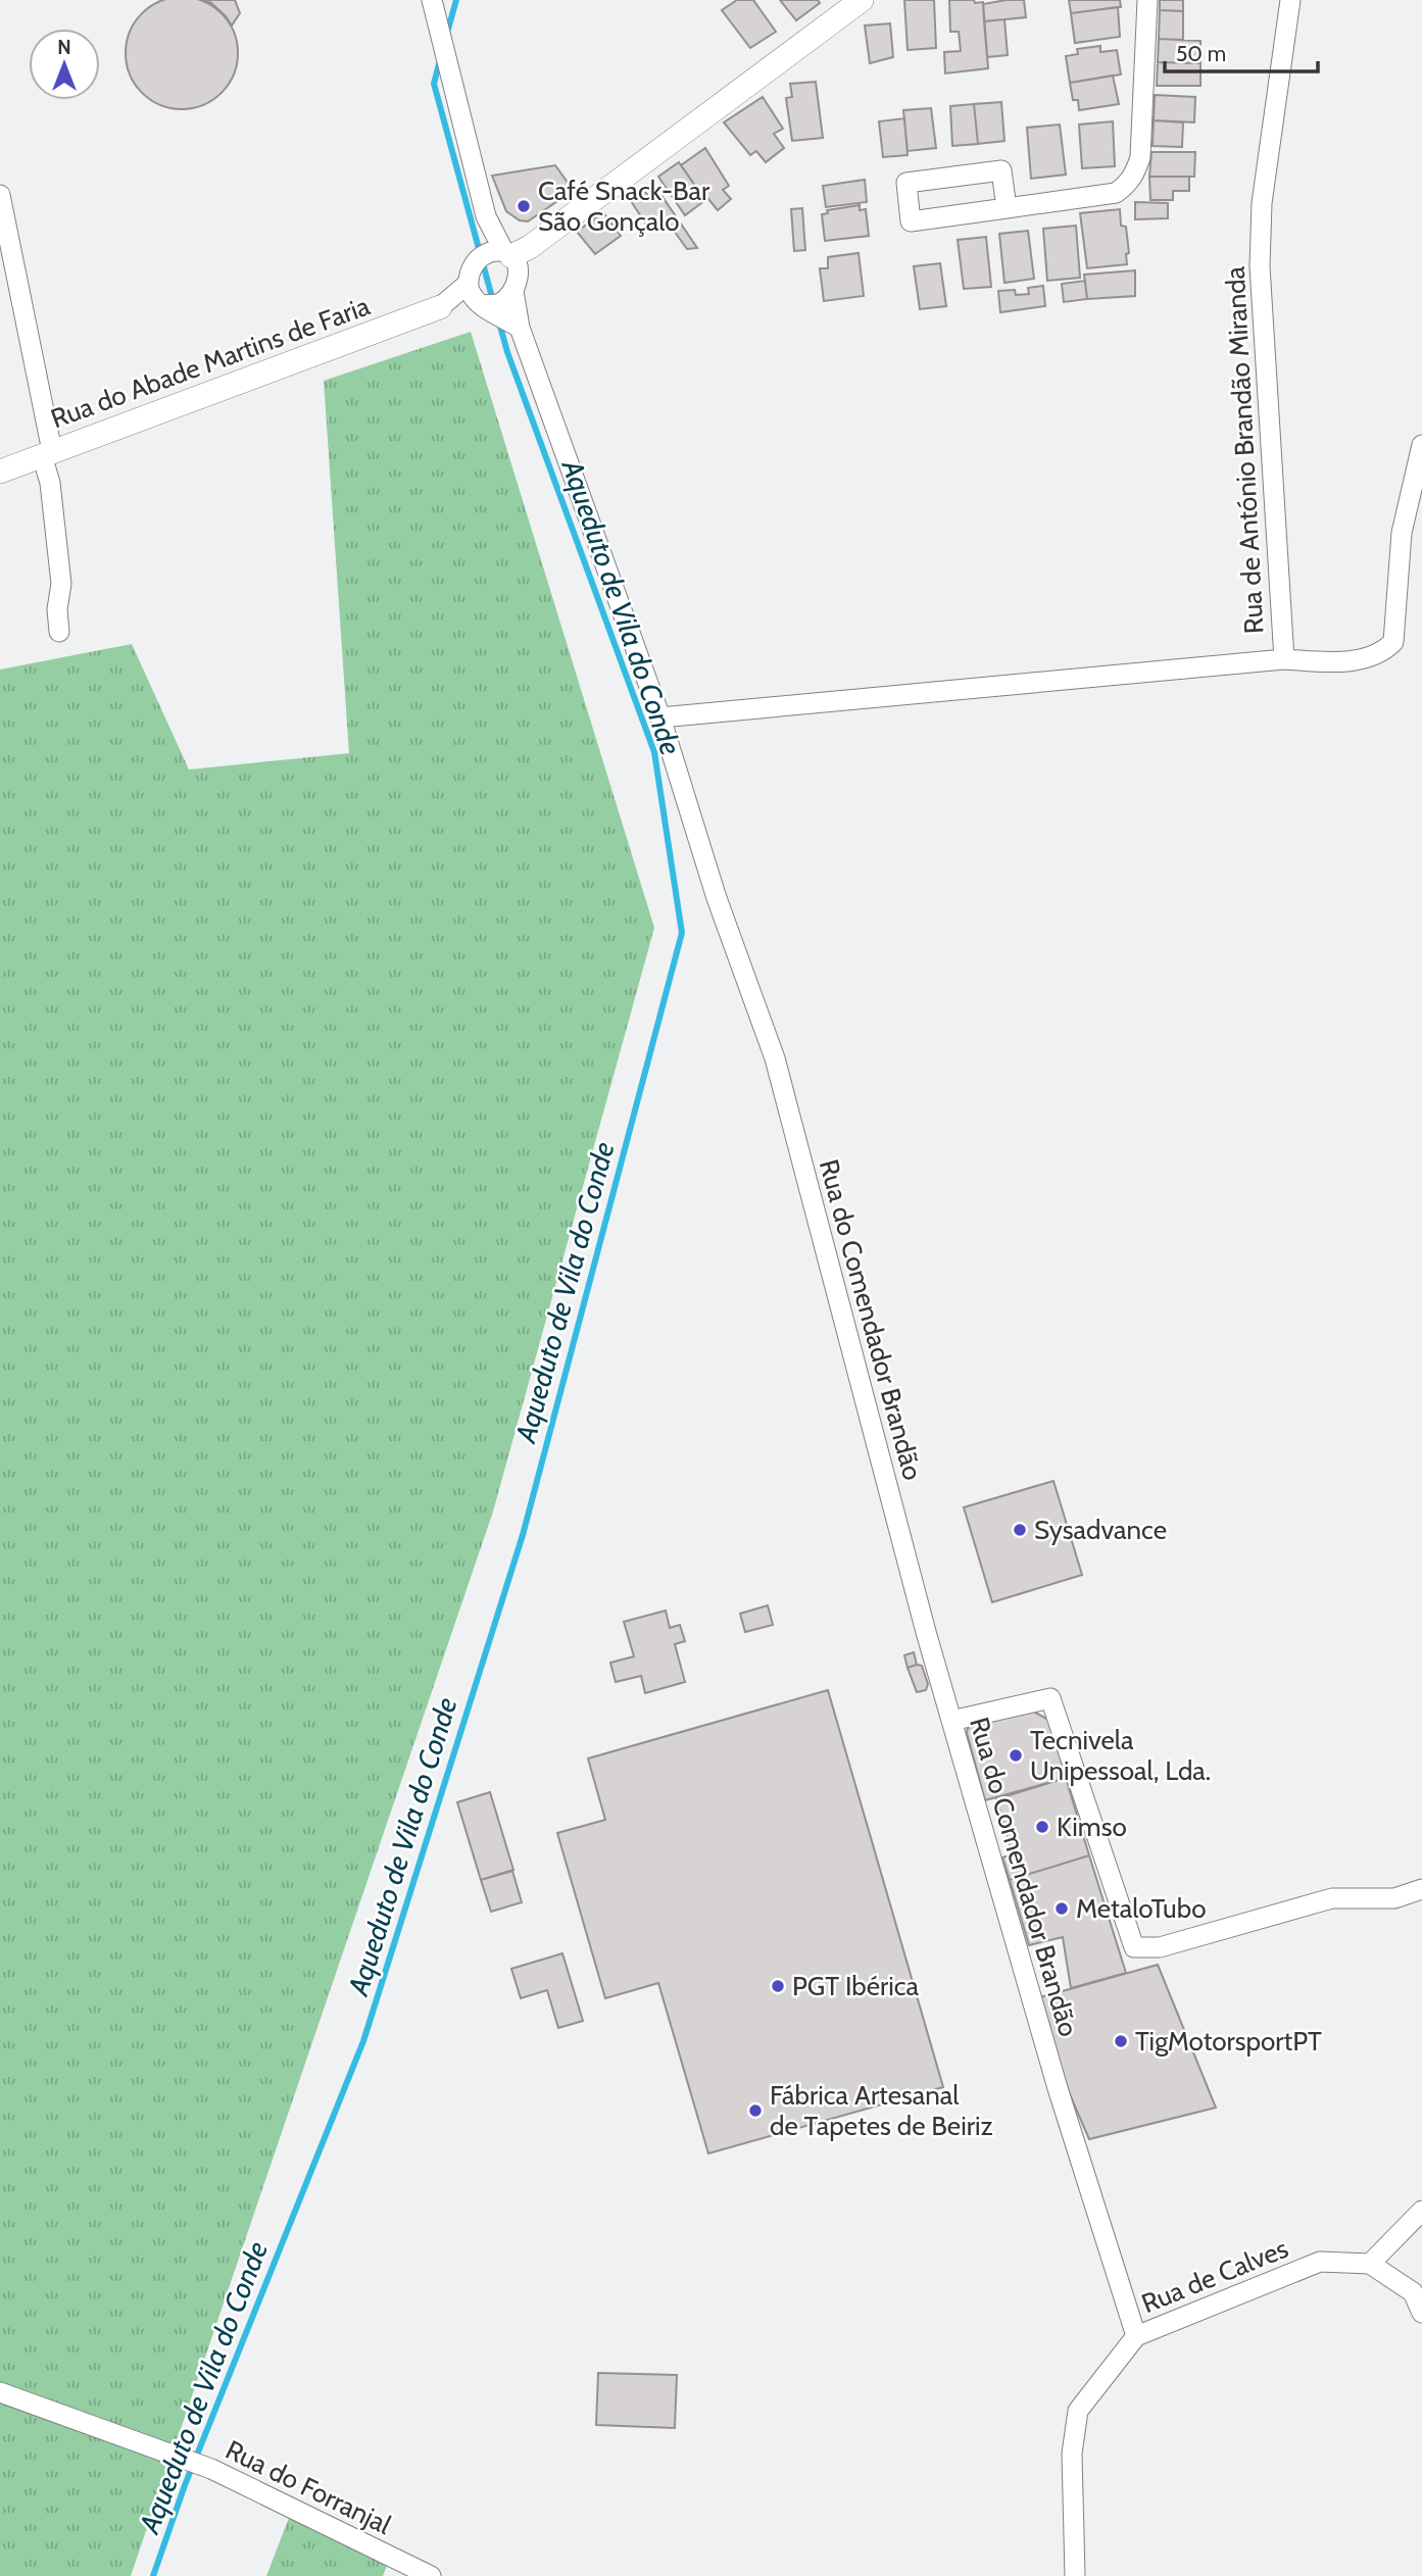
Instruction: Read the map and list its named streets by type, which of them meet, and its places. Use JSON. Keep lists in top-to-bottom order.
{
  "streets": {
    "street": [
      "Rua do Abade Martins de Faria",
      "Rua de António Brandão Miranda",
      "Rua do Comendador Brandão",
      "Rua de Calves",
      "Rua do Forranjal"
    ]
  },
  "crossings": [
    ["Rua de António Brandão Miranda", "Rua do Comendador Brandão"],
    ["Rua do Comendador Brandão", "Rua de Calves"]
  ],
  "water": ["Aqueduto de Vila do Conde"],
  "places": [
    "Café Snack-Bar São Gonçalo",
    "Sysadvance",
    "Tecnivela Unipessoal, Lda.",
    "Kimso",
    "MetaloTubo",
    "PGT Ibérica",
    "TigMotorsportPT",
    "Fábrica Artesanal de Tapetes de Beiriz"
  ],
  "scale_bar": "50 m",
  "north": "top"
}
